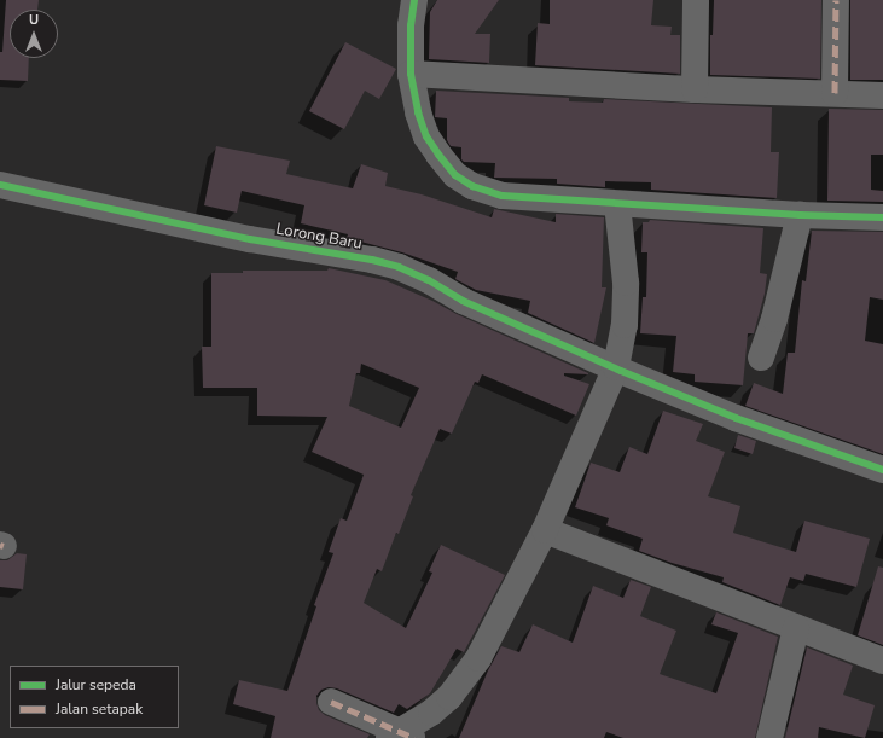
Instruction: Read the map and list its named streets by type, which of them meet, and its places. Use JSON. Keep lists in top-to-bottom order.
{
  "streets": {
    "street": ["Lorong Baru"]
  },
  "legend": ["Jalur sepeda", "Jalan setapak"],
  "north": "top"
}
